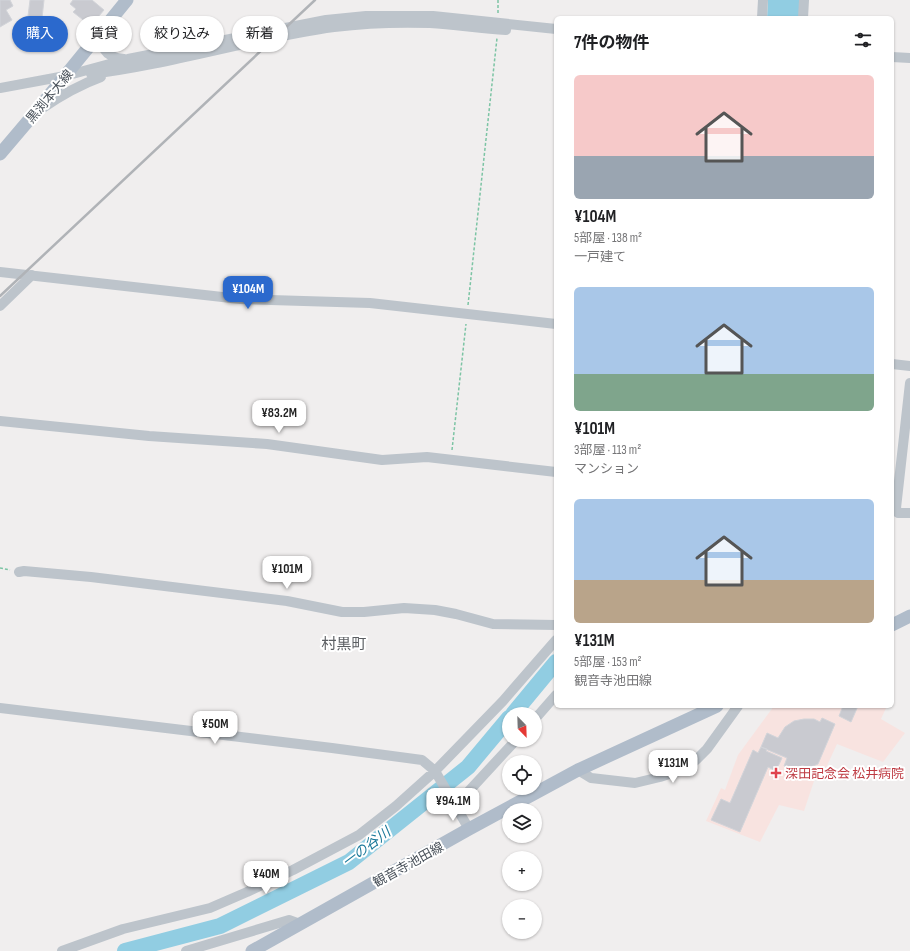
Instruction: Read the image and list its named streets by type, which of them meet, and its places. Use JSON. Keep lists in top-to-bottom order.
{
  "streets": {
    "main road": ["黒渕本大線", "観音寺池田線"]
  },
  "districts": ["村黒町"],
  "water": ["一の谷川"],
  "places": {
    "health": ["深田記念会 松井病院"]
  },
  "north": "bottom right",
  "page": {
    "chip": [
      "購入",
      "賃貸",
      "絞り込み",
      "新着"
    ],
    "heading": "7件の物件",
    "list": [
      {
        "name": "¥104M",
        "note": "5部屋 · 138 m² · 一戸建て"
      },
      {
        "name": "¥101M",
        "note": "3部屋 · 113 m² · マンション"
      },
      {
        "name": "¥131M",
        "note": "5部屋 · 153 m² · 観音寺池田線"
      }
    ],
    "price": [
      "¥104M",
      "¥83.2M",
      "¥101M",
      "¥50M",
      "¥131M",
      "¥94.1M",
      "¥40M"
    ],
    "map_buttons": ["+", "−"]
  }
}
